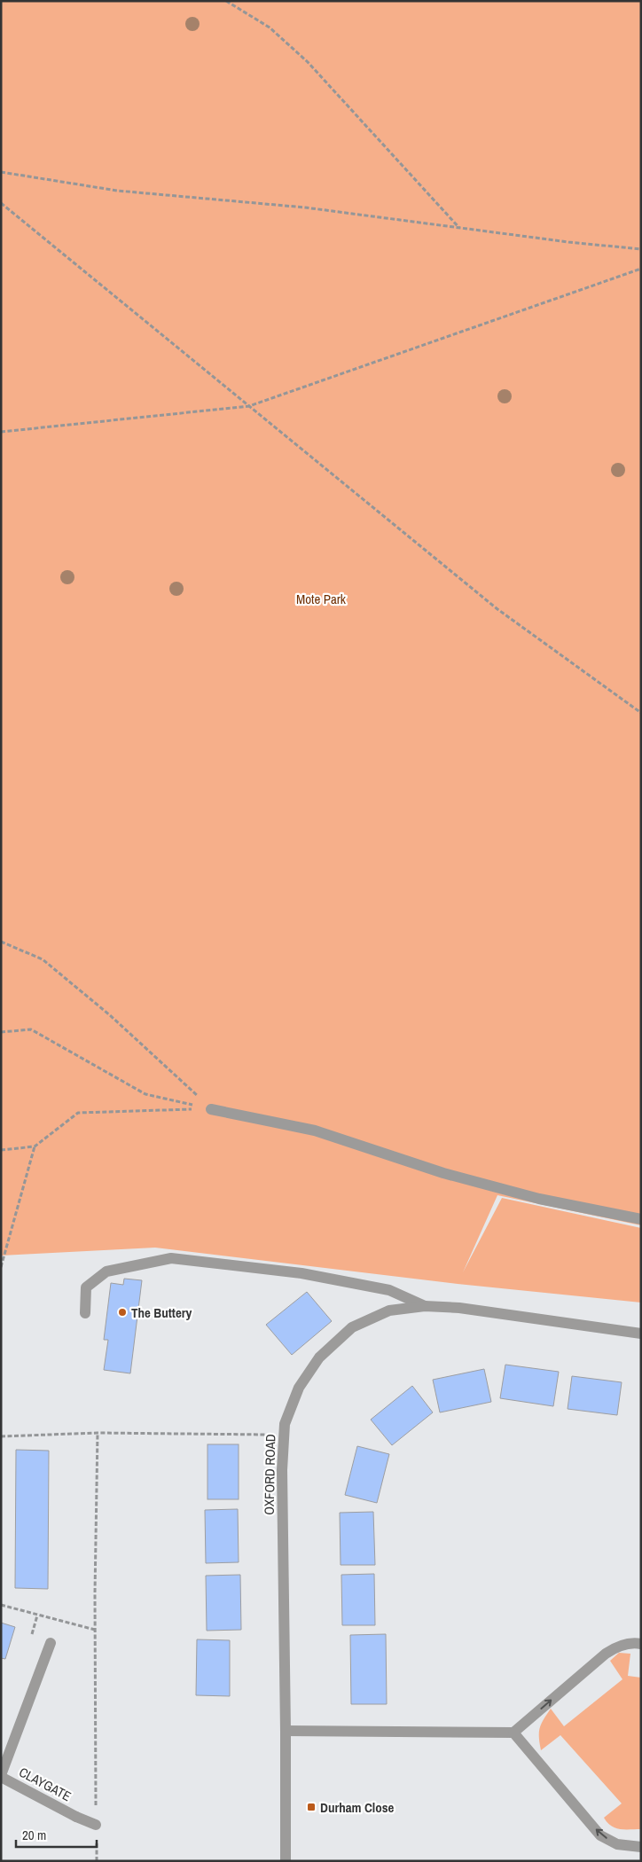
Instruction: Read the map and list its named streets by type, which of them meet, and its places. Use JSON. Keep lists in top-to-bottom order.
{
  "streets": {
    "street": ["OXFORD ROAD", "CLAYGATE"]
  },
  "parks": ["Mote Park"],
  "places": {
    "other": ["The Buttery"],
    "transit": ["Durham Close"]
  },
  "scale_bar": "20 m"
}
